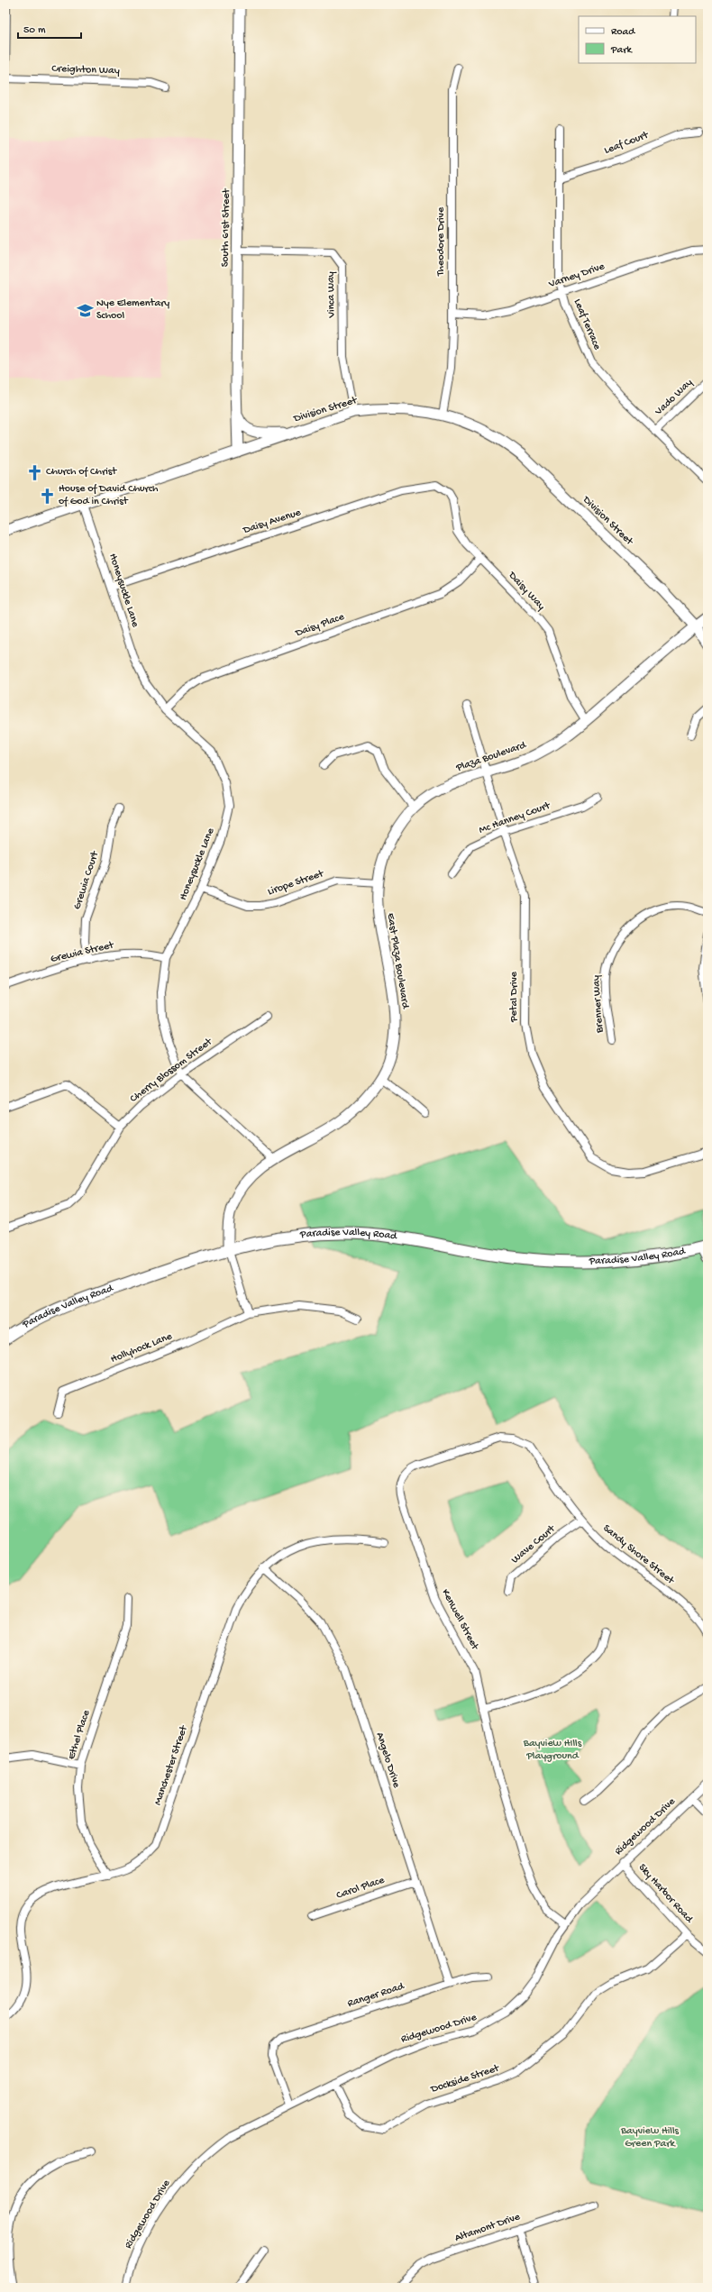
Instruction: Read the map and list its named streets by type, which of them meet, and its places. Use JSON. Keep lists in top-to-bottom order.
{
  "streets": {
    "main road": [
      "South 61st Street",
      "Division Street",
      "Plaza Boulevard",
      "East Plaza Boulevard",
      "Paradise Valley Road"
    ],
    "street": [
      "Creighton Way",
      "Leaf Court",
      "Theodore Drive",
      "Varney Drive",
      "Vinca Way",
      "Leaf Terrace",
      "Vado Way",
      "Daisy Avenue",
      "Honeysuckle Lane",
      "Daisy Way",
      "Daisy Place",
      "Mc Hanney Court",
      "Grewia Court",
      "Lirope Street",
      "Grewia Street",
      "Petal Drive",
      "Brenner Way",
      "Cherry Blossom Street",
      "Hollyhock Lane",
      "Wave Court",
      "Sandy Shore Street",
      "Kenwell Street",
      "Ethel Place",
      "Angelo Drive",
      "Manchester Street",
      "Ridgewood Drive",
      "Carol Place",
      "Sky Harbor Road",
      "Ranger Road",
      "Dockside Street",
      "Altamont Drive"
    ]
  },
  "crossings": [
    ["Leaf Court", "Leaf Terrace"],
    ["South 61st Street", "Vinca Way"],
    ["South 61st Street", "Division Street"],
    ["Theodore Drive", "Varney Drive"],
    ["Theodore Drive", "Division Street"],
    ["Varney Drive", "Leaf Terrace"],
    ["Vinca Way", "Division Street"],
    ["Leaf Terrace", "Vado Way"],
    ["Division Street", "Honeysuckle Lane"],
    ["Division Street", "Plaza Boulevard"],
    ["Daisy Avenue", "Honeysuckle Lane"],
    ["Daisy Avenue", "Daisy Way"],
    ["Honeysuckle Lane", "Daisy Place"],
    ["Honeysuckle Lane", "Lirope Street"],
    ["Honeysuckle Lane", "Grewia Street"],
    ["Honeysuckle Lane", "East Plaza Boulevard"],
    ["Honeysuckle Lane", "Cherry Blossom Street"],
    ["Daisy Way", "Daisy Place"],
    ["Daisy Way", "Plaza Boulevard"],
    ["Plaza Boulevard", "Lirope Street"],
    ["Plaza Boulevard", "East Plaza Boulevard"],
    ["Plaza Boulevard", "Petal Drive"],
    ["Mc Hanney Court", "Petal Drive"],
    ["Grewia Court", "Grewia Street"],
    ["Lirope Street", "East Plaza Boulevard"],
    ["East Plaza Boulevard", "Paradise Valley Road"],
    ["Wave Court", "Sandy Shore Street"],
    ["Sandy Shore Street", "Kenwell Street"],
    ["Kenwell Street", "Ridgewood Drive"],
    ["Ethel Place", "Manchester Street"],
    ["Angelo Drive", "Manchester Street"],
    ["Angelo Drive", "Carol Place"],
    ["Angelo Drive", "Ranger Road"],
    ["Ridgewood Drive", "Sky Harbor Road"],
    ["Ridgewood Drive", "Ranger Road"],
    ["Ridgewood Drive", "Dockside Street"],
    ["Sky Harbor Road", "Dockside Street"]
  ],
  "parks": ["Bayview HIlls Playground", "Bayview Hills Green Park"],
  "places": {
    "school or university": ["Nye Elementary School"],
    "church": ["Church of Christ", "House of David Church of God in Christ"]
  },
  "legend": ["Road", "Park"],
  "scale_bar": "50 m"
}
